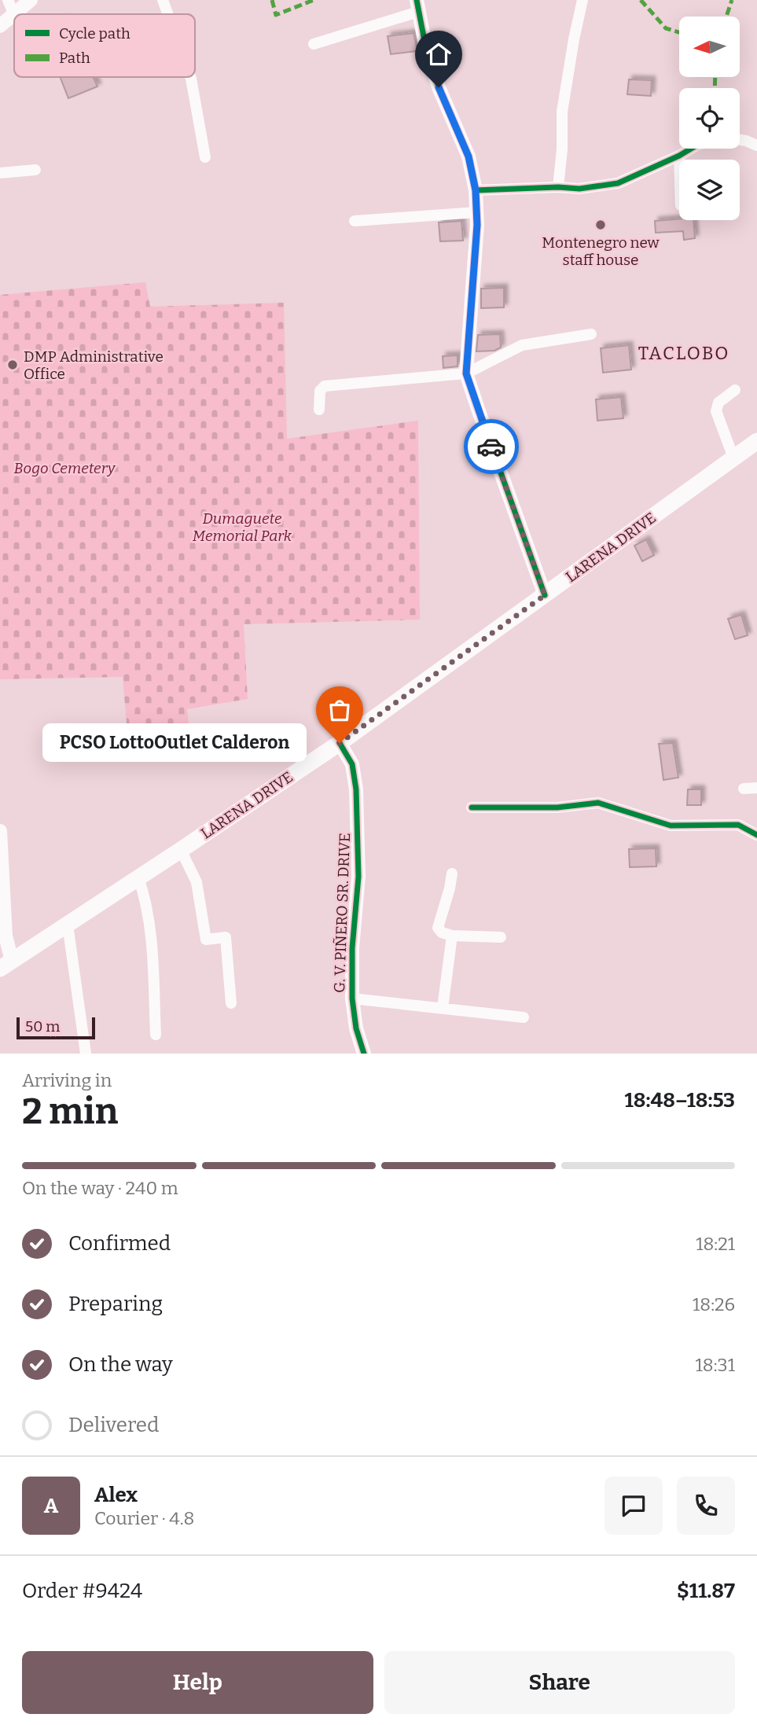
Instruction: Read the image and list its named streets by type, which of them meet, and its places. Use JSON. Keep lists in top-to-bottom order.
{
  "streets": {
    "main road": ["LARENA DRIVE"],
    "street": ["G. V. PIÑERO SR. DRIVE"]
  },
  "crossings": [
    ["LARENA DRIVE", "G. V. PIÑERO SR. DRIVE"]
  ],
  "districts": ["TACLOBO"],
  "parks": ["Bogo Cemetery", "Dumaguete Memorial Park"],
  "places": ["Montenegro new staff house", "DMP Administrative Office", "PCSO LottoOutlet Calderon"],
  "legend": ["Cycle path", "Path"],
  "scale_bar": "50 m",
  "north": "left",
  "page": {
    "bubble": "PCSO LottoOutlet Calderon",
    "scale": "50 m",
    "heading": ["2 min", "Arriving in", "18:48–18:53"],
    "panel": [
      "Alex",
      "Courier · 4.8",
      "Order #9424",
      "$11.87"
    ],
    "bar": "On the way · 240 m",
    "list": [
      ["Confirmed", "18:21"],
      ["Preparing", "18:26"],
      ["On the way", "18:31"],
      "Delivered"
    ],
    "round": "A",
    "buttons": ["Help", "Share"]
  }
}
